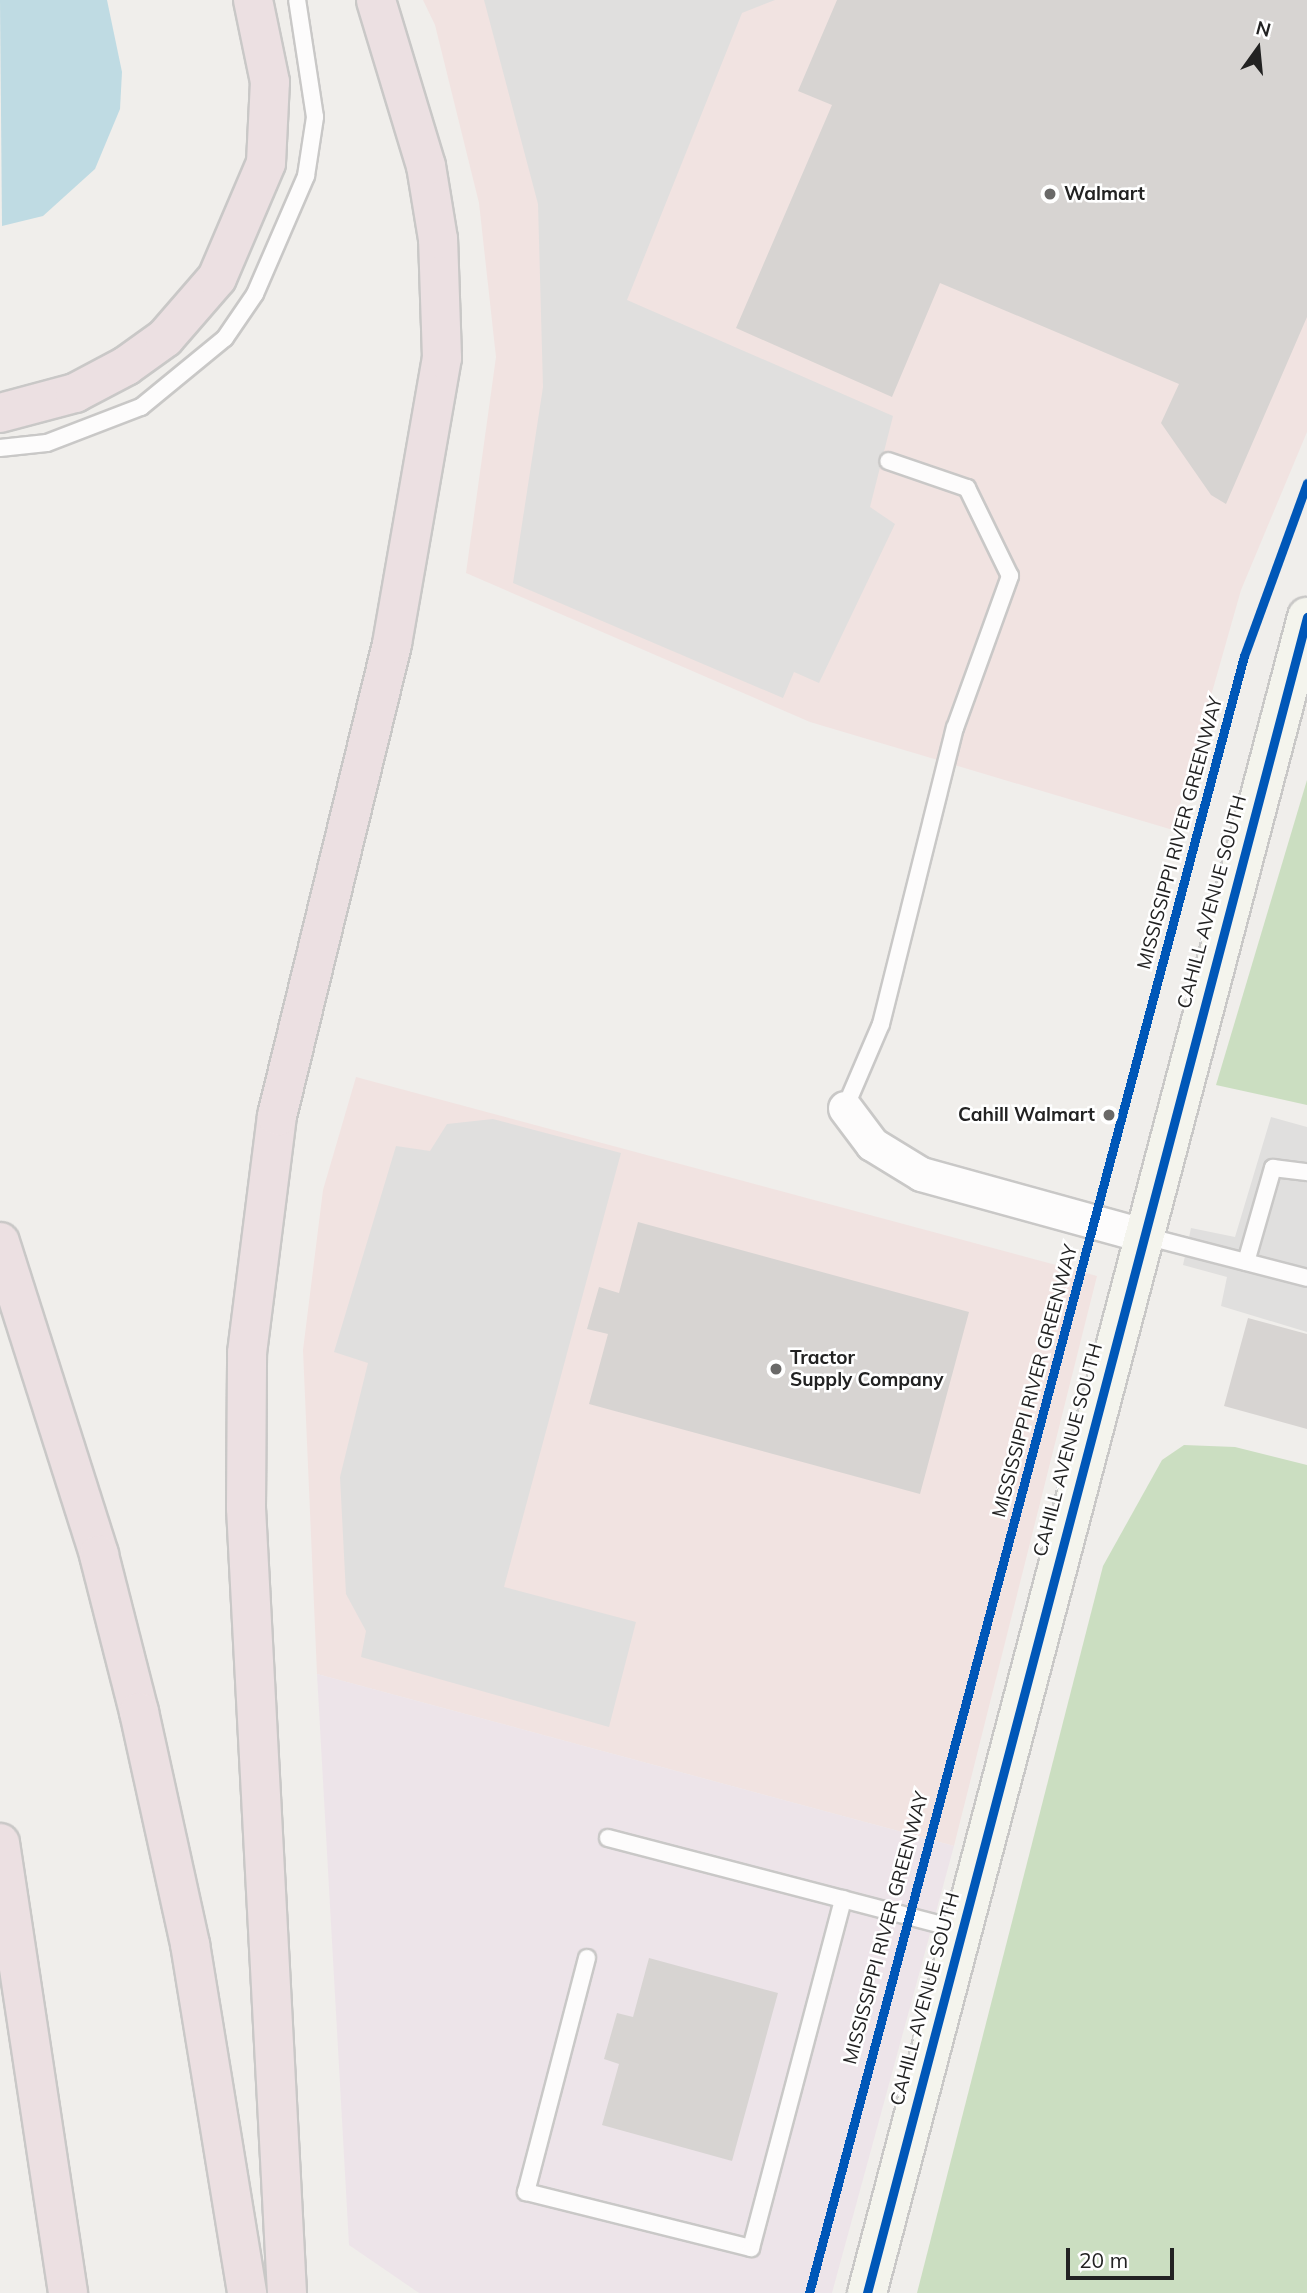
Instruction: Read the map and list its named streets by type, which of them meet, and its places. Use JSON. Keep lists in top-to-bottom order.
{
  "streets": {
    "street": ["CAHILL AVENUE SOUTH"],
    "cycle path": ["MISSISSIPPI RIVER GREENWAY"]
  },
  "places": ["Walmart", "Cahill Walmart", "Tractor Supply Company"],
  "scale_bar": "20 m",
  "north": "top"
}
